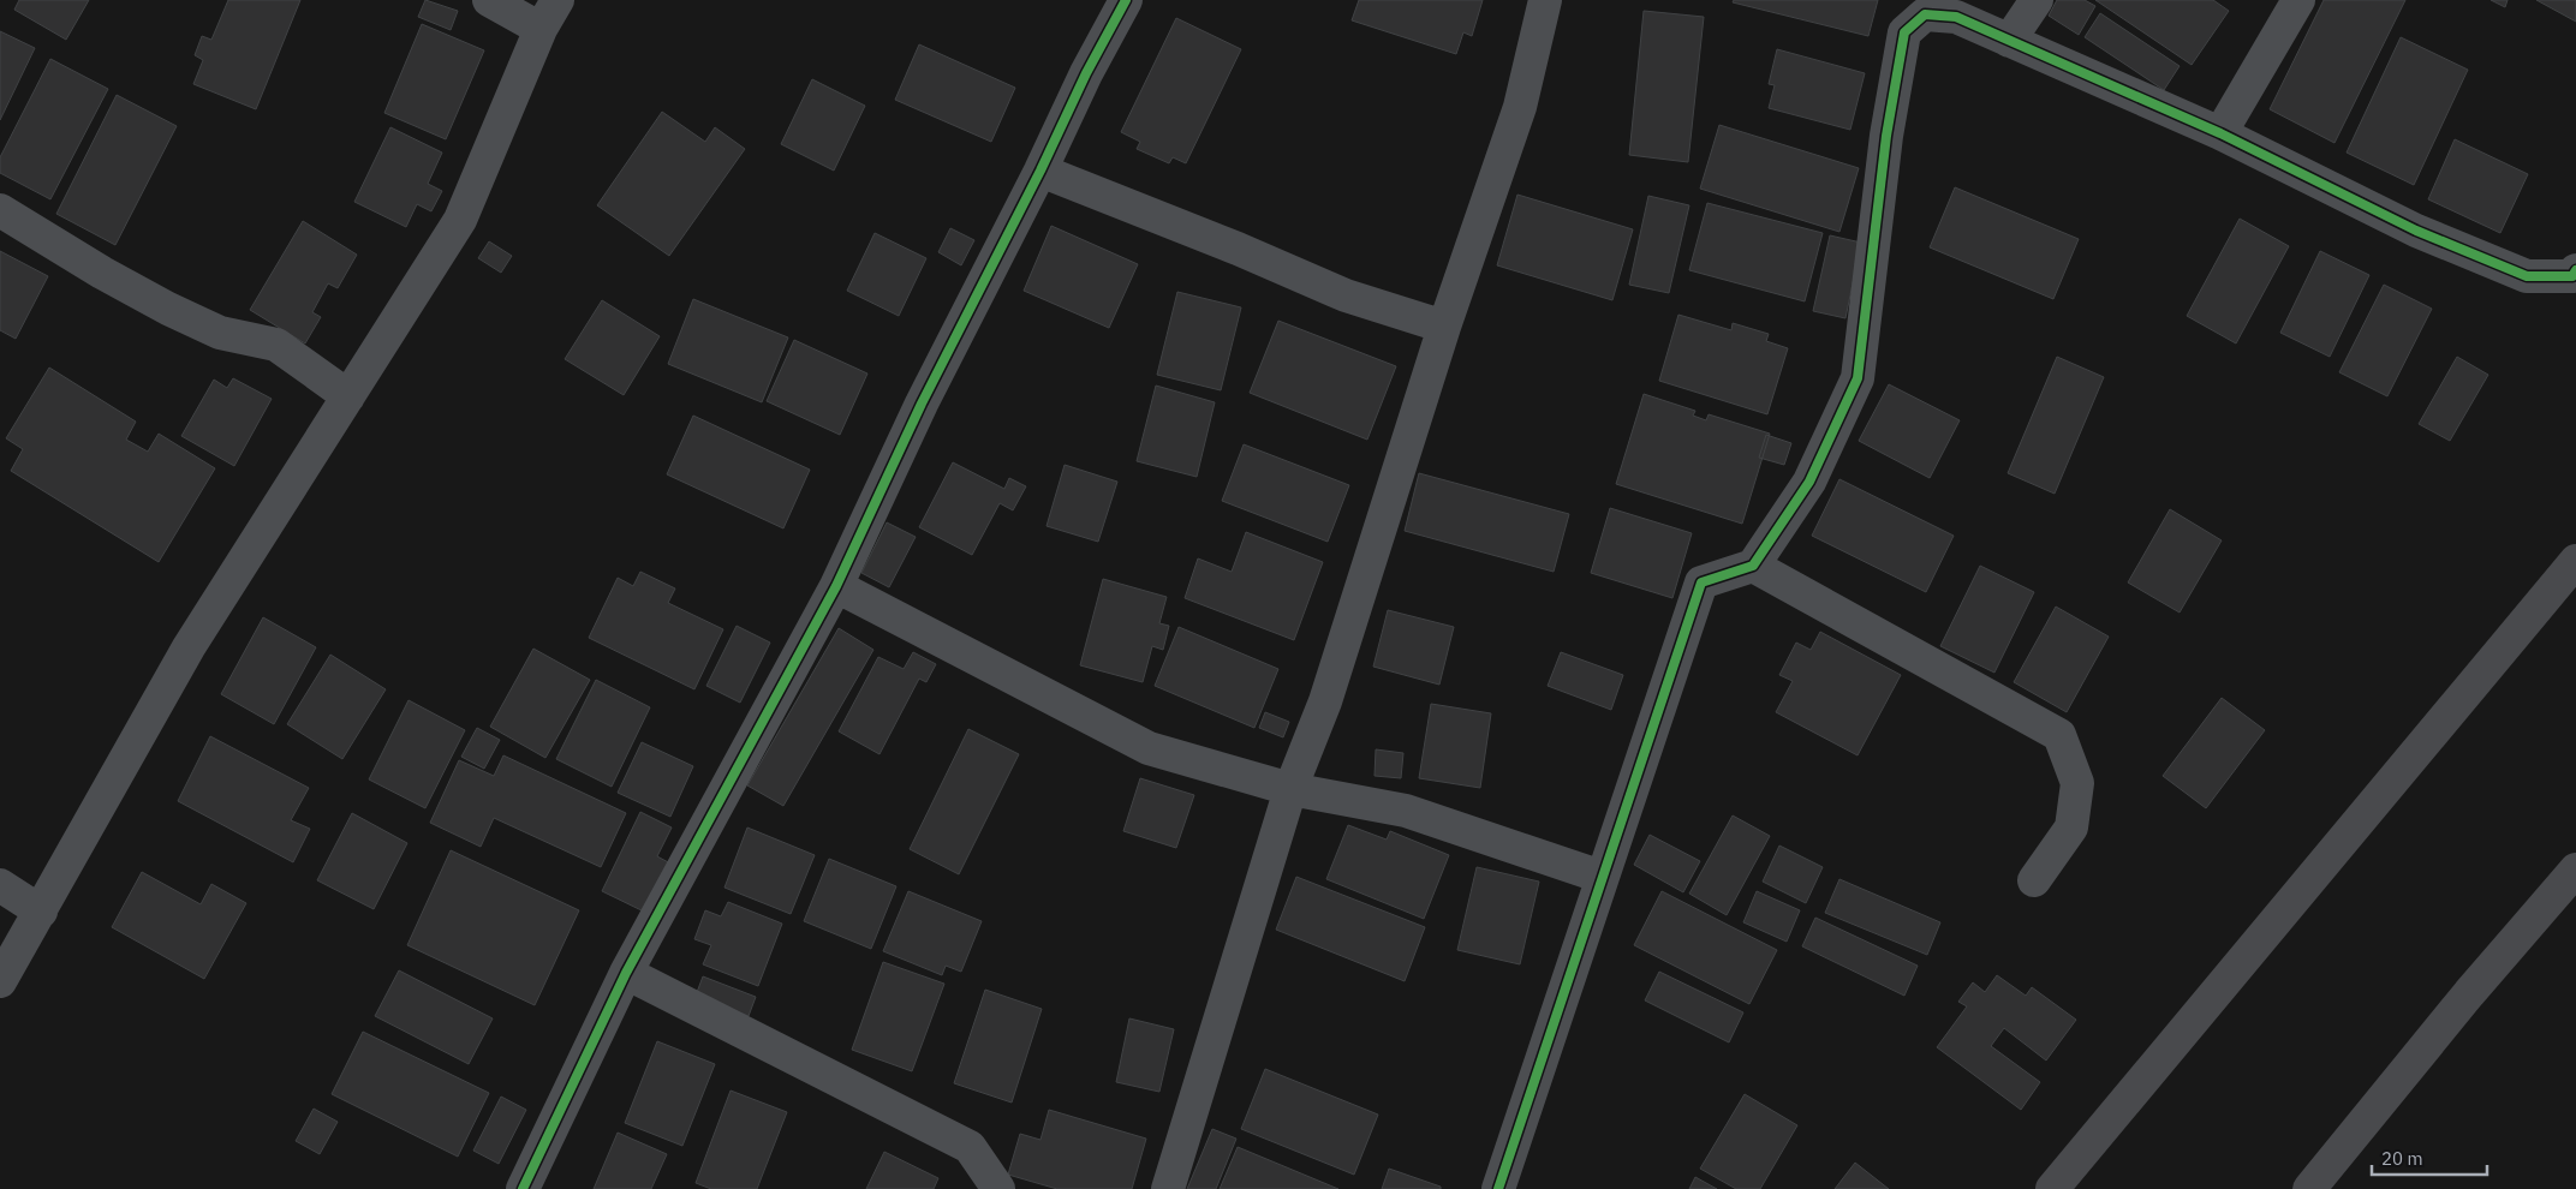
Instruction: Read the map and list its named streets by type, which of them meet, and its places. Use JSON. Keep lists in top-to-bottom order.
{
  "scale_bar": "20 m"
}
